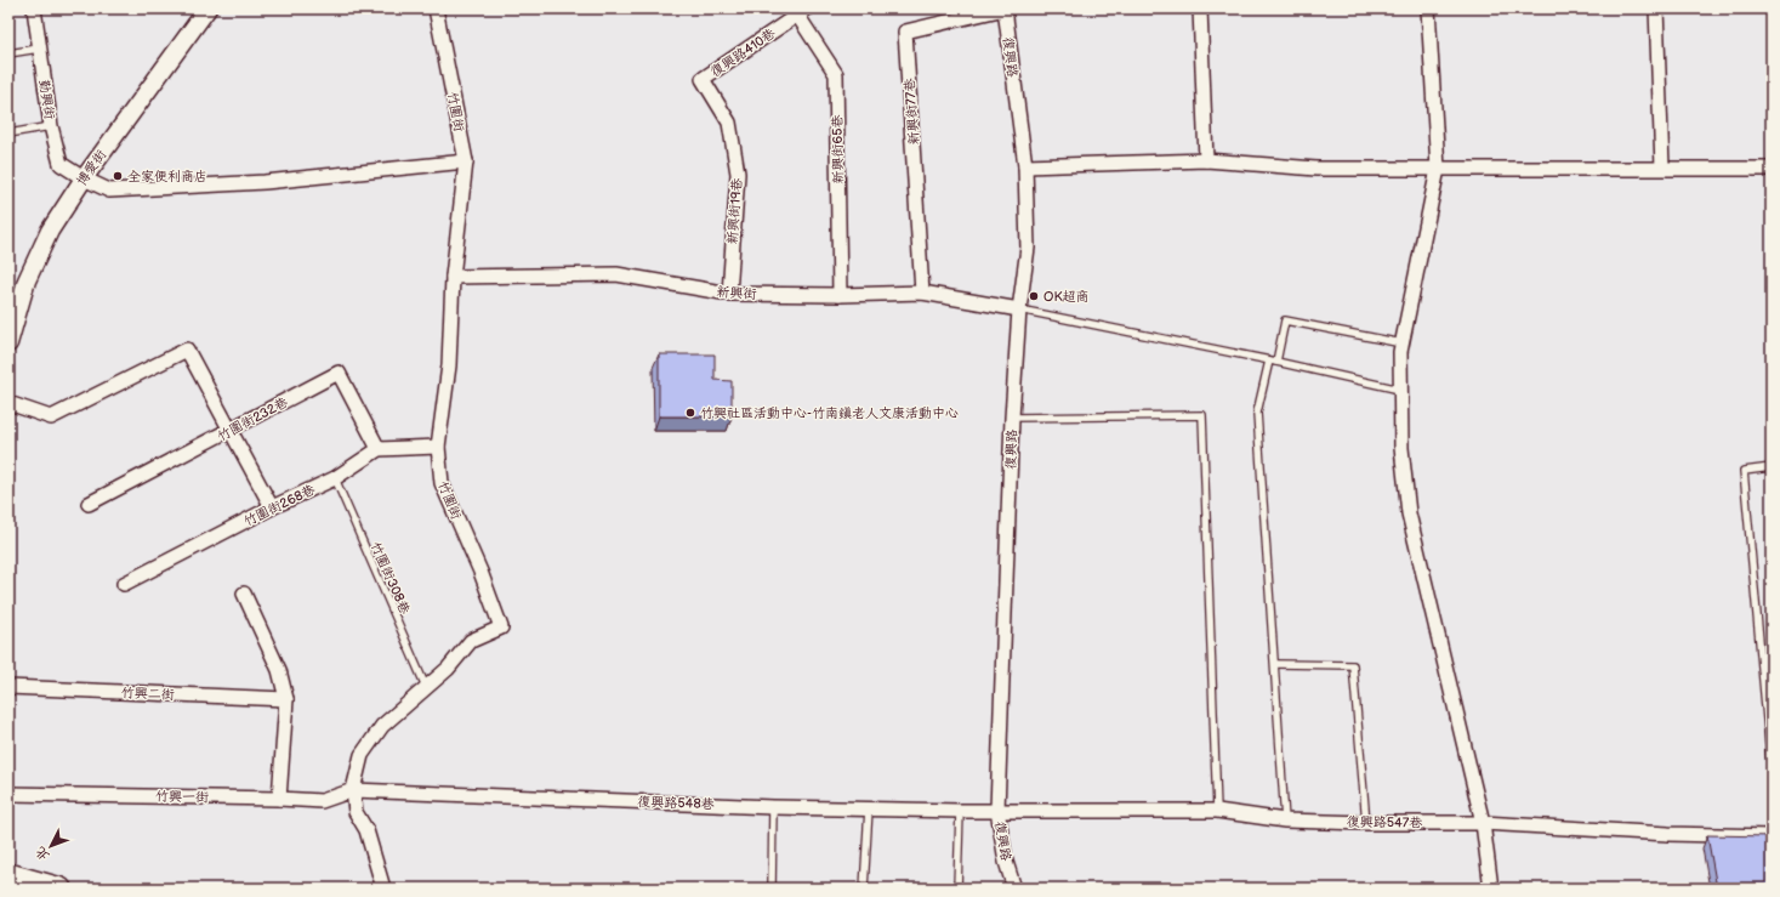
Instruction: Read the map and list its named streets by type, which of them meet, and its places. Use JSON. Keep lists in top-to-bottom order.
{
  "streets": {
    "street": [
      "復興路410巷",
      "復興路",
      "勤興街",
      "竹圍街",
      "新興街77巷",
      "新興街65巷",
      "博愛街",
      "新興街19巷",
      "新興街",
      "竹圍街232巷",
      "竹圍街268巷",
      "竹興二街",
      "竹興一街",
      "復興路548巷",
      "復興路547巷"
    ],
    "lane": ["竹圍街308巷"]
  },
  "crossings": [
    ["復興路410巷", "新興街65巷"],
    ["復興路410巷", "新興街19巷"],
    ["復興路", "新興街77巷"],
    ["復興路", "新興街"],
    ["復興路", "復興路548巷"],
    ["復興路", "復興路547巷"],
    ["勤興街", "竹圍街"],
    ["勤興街", "博愛街"],
    ["竹圍街", "新興街"],
    ["竹圍街", "竹圍街308巷"],
    ["竹圍街", "竹興一街"],
    ["竹圍街", "復興路548巷"],
    ["新興街77巷", "新興街"],
    ["新興街65巷", "新興街"],
    ["新興街19巷", "新興街"],
    ["竹圍街232巷", "竹圍街268巷"],
    ["竹圍街268巷", "竹圍街308巷"],
    ["竹興一街", "復興路548巷"],
    ["復興路548巷", "復興路547巷"]
  ],
  "places": ["全家便利商店", "OK超商", "竹興社區活動中心-竹南鎮老人文康活動中心"],
  "north": "bottom left"
}
